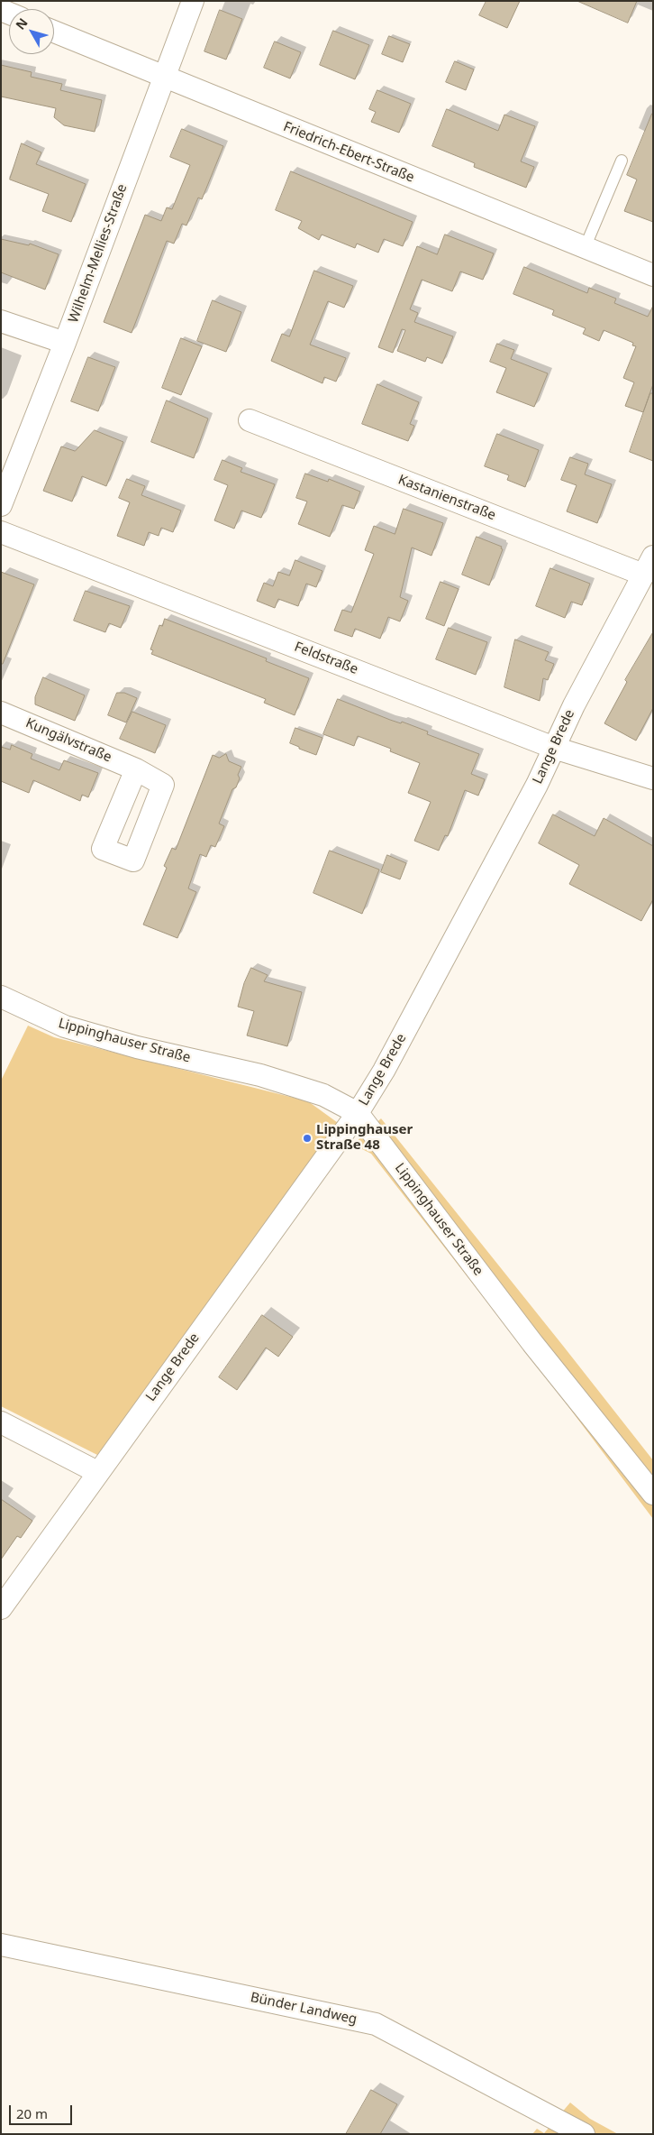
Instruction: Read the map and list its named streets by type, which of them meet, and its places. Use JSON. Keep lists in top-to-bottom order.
{
  "streets": {
    "street": [
      "Friedrich-Ebert-Straße",
      "Wilhelm-Mellies-Straße",
      "Kastanienstraße",
      "Feldstraße",
      "Kungälvstraße",
      "Lange Brede",
      "Lippinghauser Straße",
      "Bünder Landweg"
    ]
  },
  "crossings": [
    ["Friedrich-Ebert-Straße", "Wilhelm-Mellies-Straße"],
    ["Kastanienstraße", "Lange Brede"],
    ["Feldstraße", "Lange Brede"],
    ["Lange Brede", "Lippinghauser Straße"]
  ],
  "places": ["Lippinghauser Straße 48"],
  "scale_bar": "20 m",
  "north": "top left"
}
